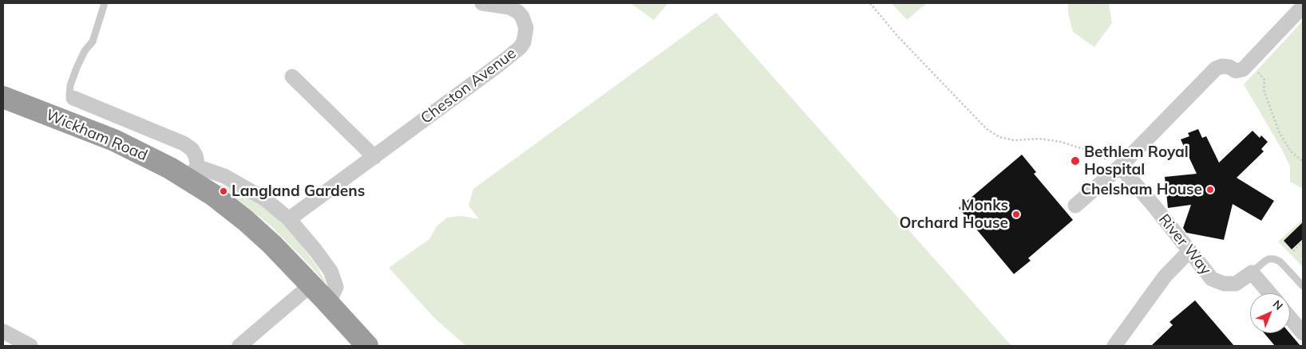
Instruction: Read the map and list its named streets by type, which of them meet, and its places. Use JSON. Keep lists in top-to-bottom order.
{
  "streets": {
    "highway": ["Wickham Road"],
    "street": ["Cheston Avenue", "River Way"]
  },
  "crossings": [
    ["Cheston Avenue", "Wickham Road"]
  ],
  "places": [
    "Bethlem Royal Hospital",
    "Chelsham House",
    "Langland Gardens",
    "Monks Orchard House"
  ],
  "north": "top right"
}
